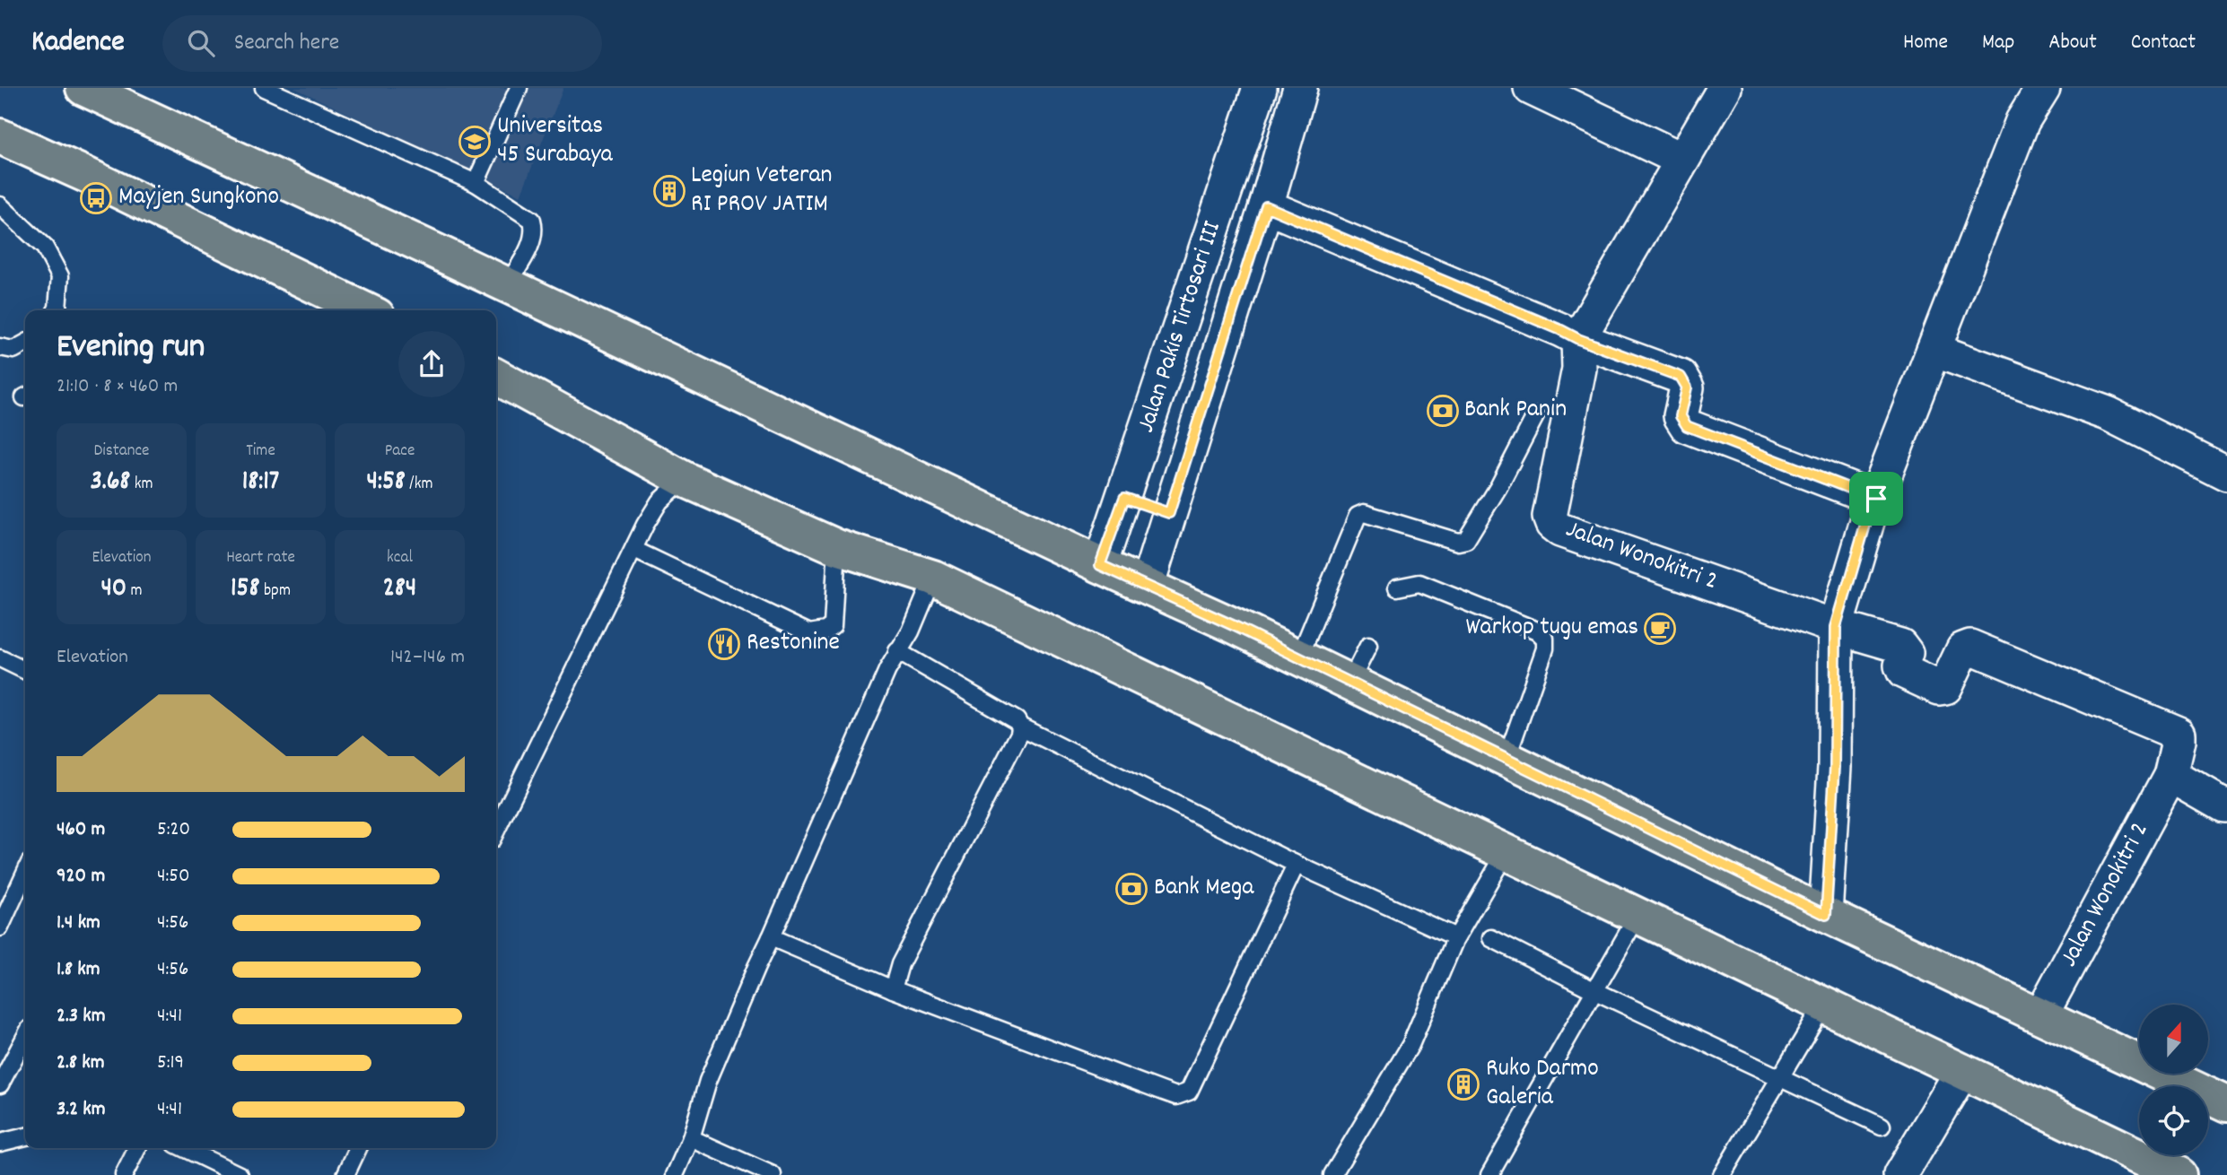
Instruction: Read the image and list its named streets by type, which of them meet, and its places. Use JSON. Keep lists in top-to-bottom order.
{
  "streets": {
    "street": ["Jalan Pakis Tirtosari III", "Jalan Wonokitri 2"]
  },
  "places": {
    "school or university": ["Universitas 45 Surabaya"],
    "building": ["Legiun Veteran RI PROV JATIM", "Ruko Darmo Galeria"],
    "bus stop": ["Mayjen Sungkono"],
    "bank": ["Bank Panin", "Bank Mega"],
    "cafe": ["Warkop tugu emas"],
    "restaurant": ["Restonine"]
  },
  "north": "top",
  "page": {
    "header": "Kadence",
    "search": "Search here",
    "nav": [
      "Home",
      "Map",
      "About",
      "Contact"
    ],
    "heading": ["Evening run", "21:10 · 8 × 460 m"],
    "stats": [
      ["Distance", "3.68 km"],
      ["Time", "18:17"],
      ["Pace", "4:58 /km"],
      ["Elevation", "40 m"],
      ["Heart rate", "158 bpm"],
      ["kcal", "284"]
    ],
    "chart": ["Elevation", "142–146 m"],
    "list": [
      {
        "name": "460 m",
        "note": "5:20"
      },
      {
        "name": "920 m",
        "note": "4:50"
      },
      {
        "name": "1.4 km",
        "note": "4:56"
      },
      {
        "name": "1.8 km",
        "note": "4:56"
      },
      {
        "name": "2.3 km",
        "note": "4:41"
      },
      {
        "name": "2.8 km",
        "note": "5:19"
      },
      {
        "name": "3.2 km",
        "note": "4:41"
      }
    ]
  }
}
